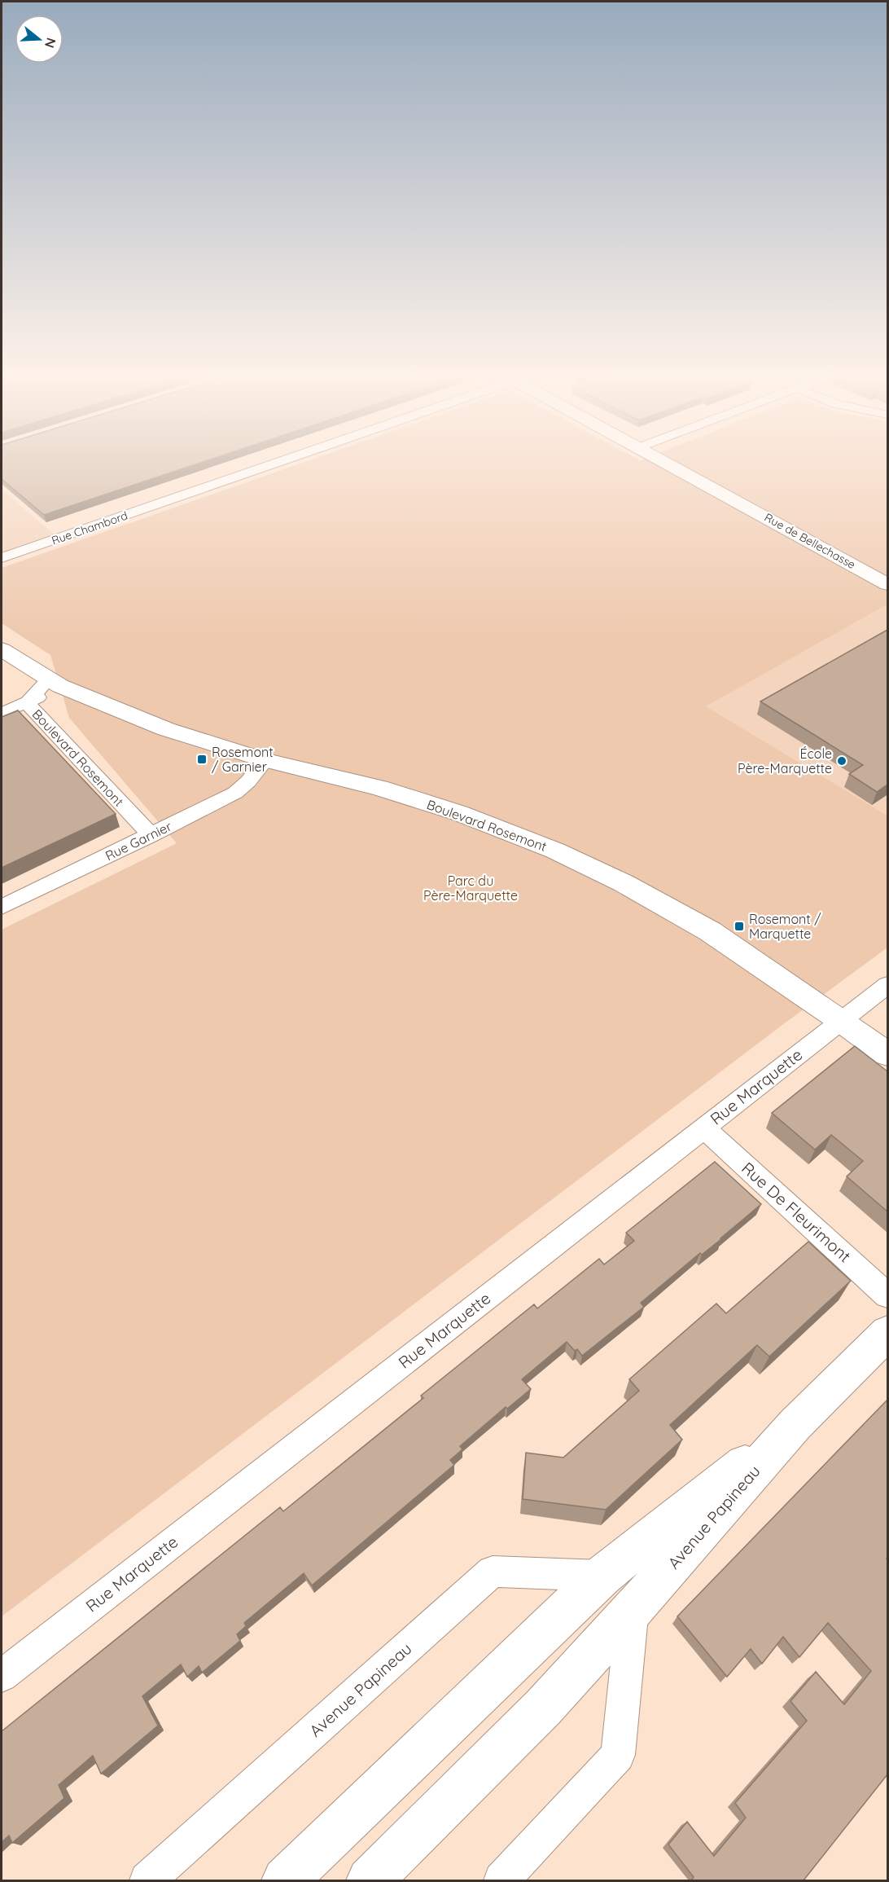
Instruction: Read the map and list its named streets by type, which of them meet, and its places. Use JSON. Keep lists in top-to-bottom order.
{
  "streets": {
    "main road": ["Rue de Bellechasse", "Boulevard Rosemont", "Avenue Papineau"],
    "street": [
      "Rue Chambord",
      "Rue Garnier",
      "Rue Marquette",
      "Rue De Fleurimont"
    ]
  },
  "crossings": [
    ["Boulevard Rosemont", "Rue Garnier"],
    ["Boulevard Rosemont", "Rue Marquette"],
    ["Rue Marquette", "Rue De Fleurimont"]
  ],
  "parks": ["Parc du Père-Marquette"],
  "places": {
    "transit": ["Rosemont / Garnier", "Rosemont / Marquette"],
    "other": ["École Père-Marquette"]
  },
  "north": "right"
}
